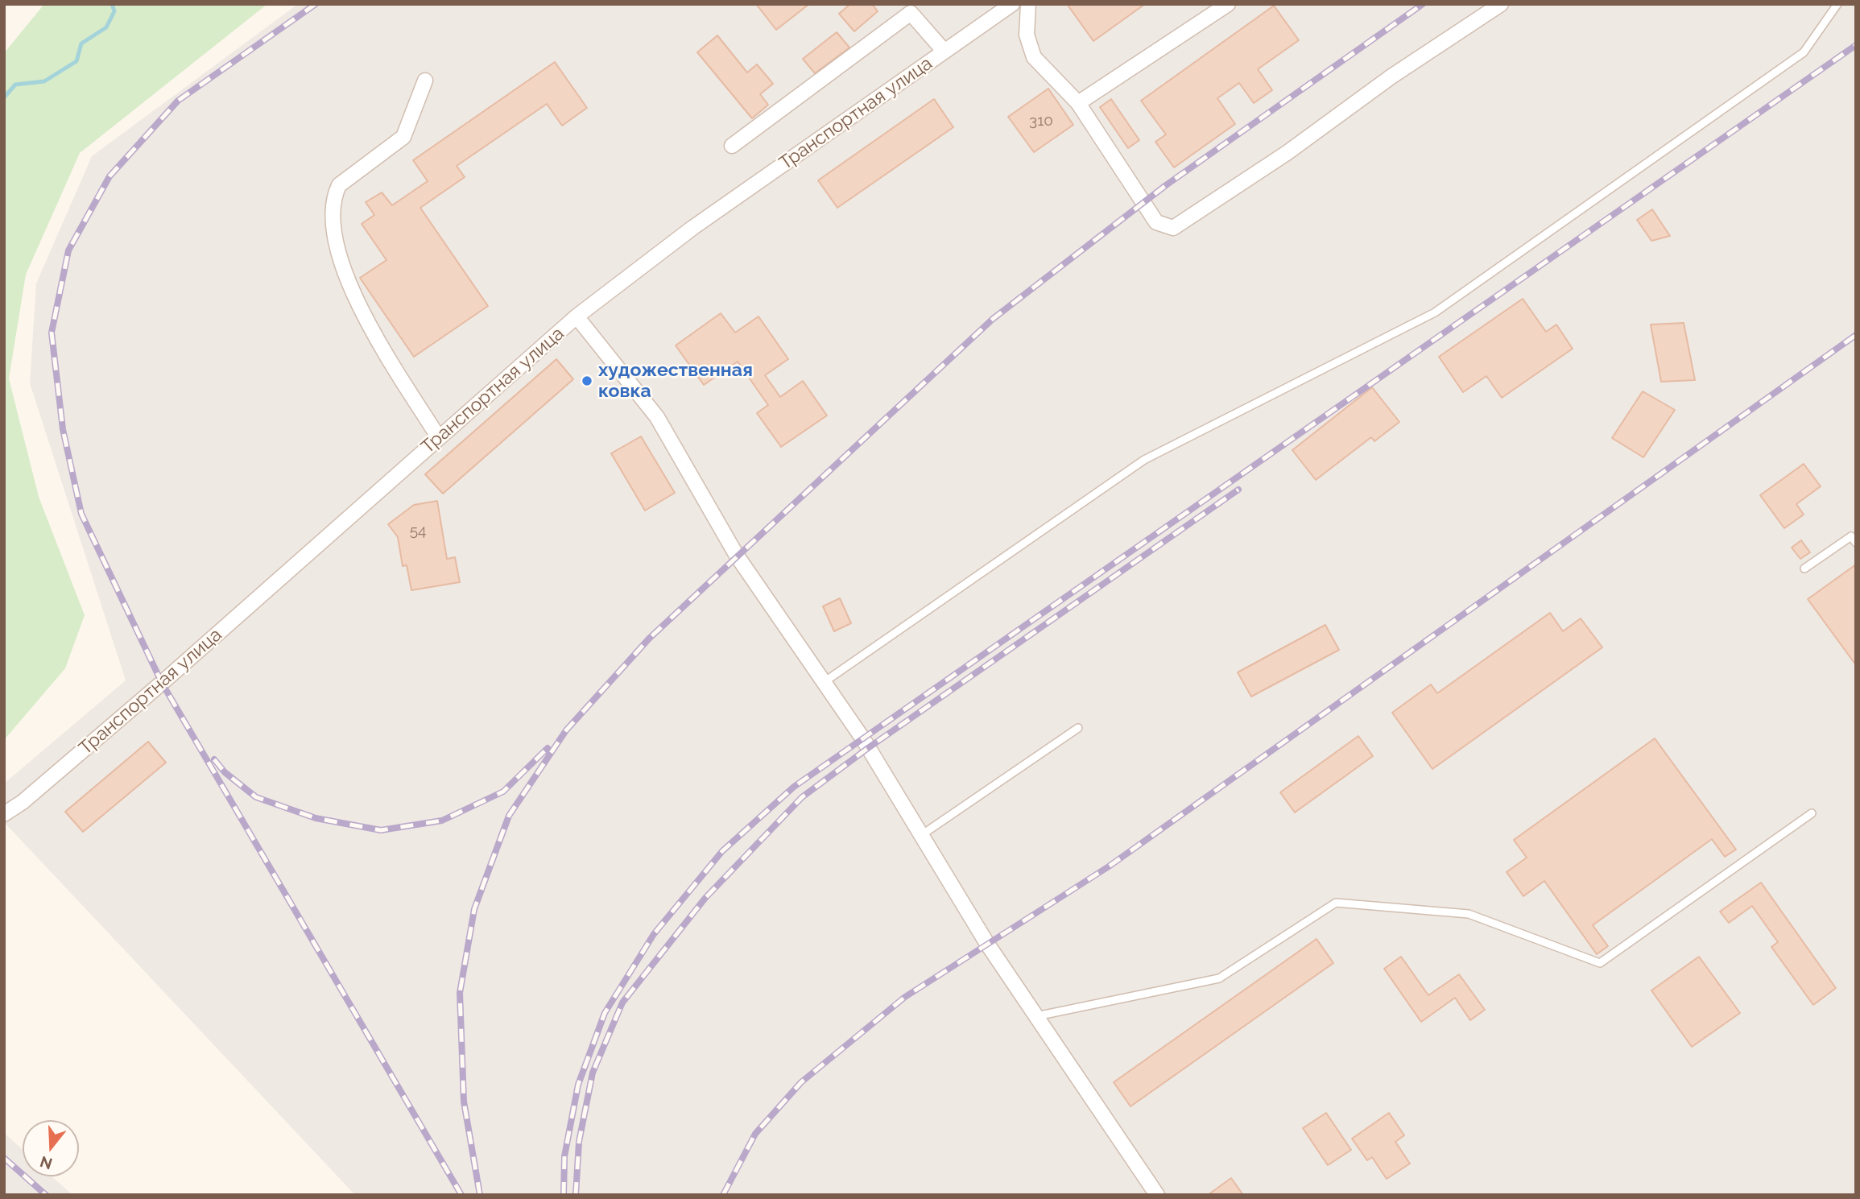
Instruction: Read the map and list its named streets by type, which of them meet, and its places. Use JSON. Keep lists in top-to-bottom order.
{
  "streets": {
    "street": ["Транспортная улица"]
  },
  "places": ["художественная ковка"],
  "house_numbers": ["310", "54"],
  "north": "bottom"
}
